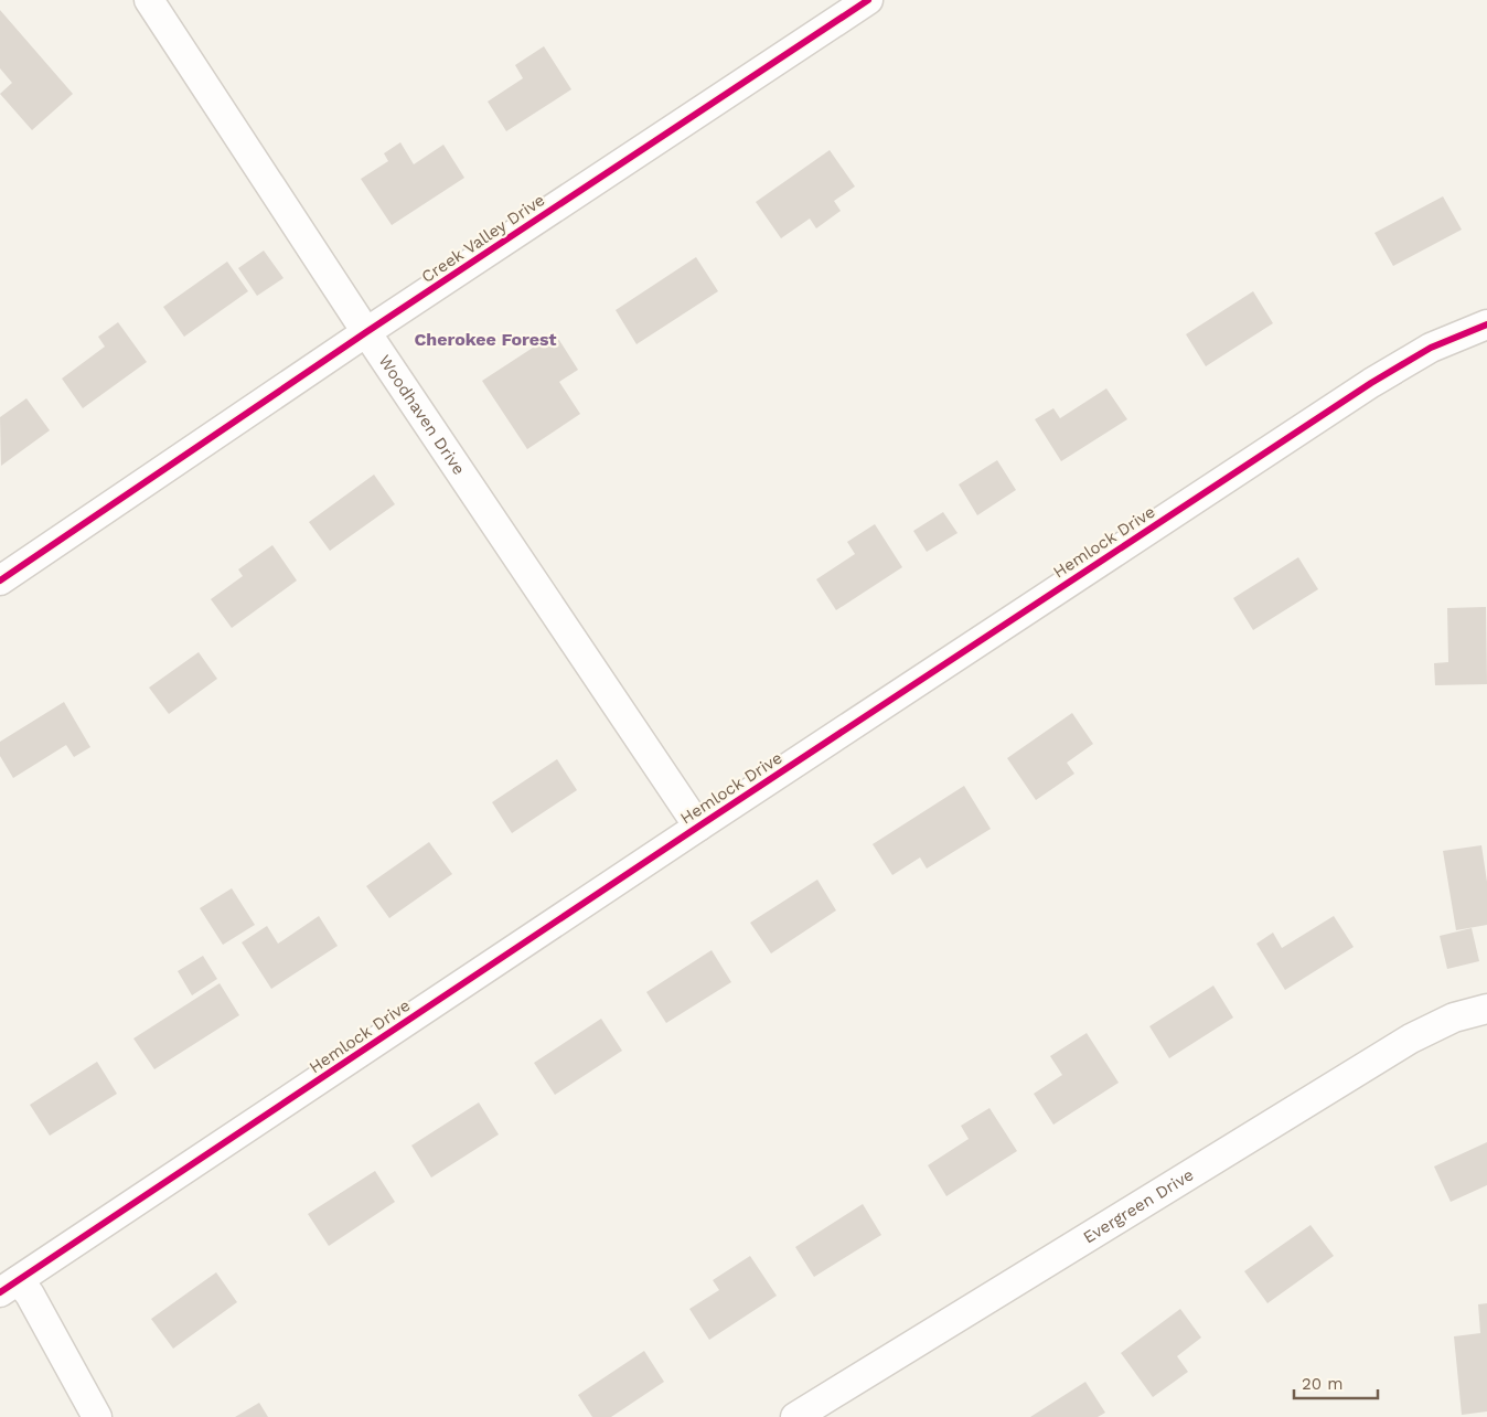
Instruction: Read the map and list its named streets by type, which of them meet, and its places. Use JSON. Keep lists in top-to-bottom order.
{
  "streets": {
    "street": [
      "Creek Valley Drive",
      "Woodhaven Drive",
      "Hemlock Drive",
      "Evergreen Drive"
    ]
  },
  "crossings": [
    ["Creek Valley Drive", "Woodhaven Drive"],
    ["Woodhaven Drive", "Hemlock Drive"]
  ],
  "districts": ["Cherokee Forest"],
  "scale_bar": "20 m"
}
